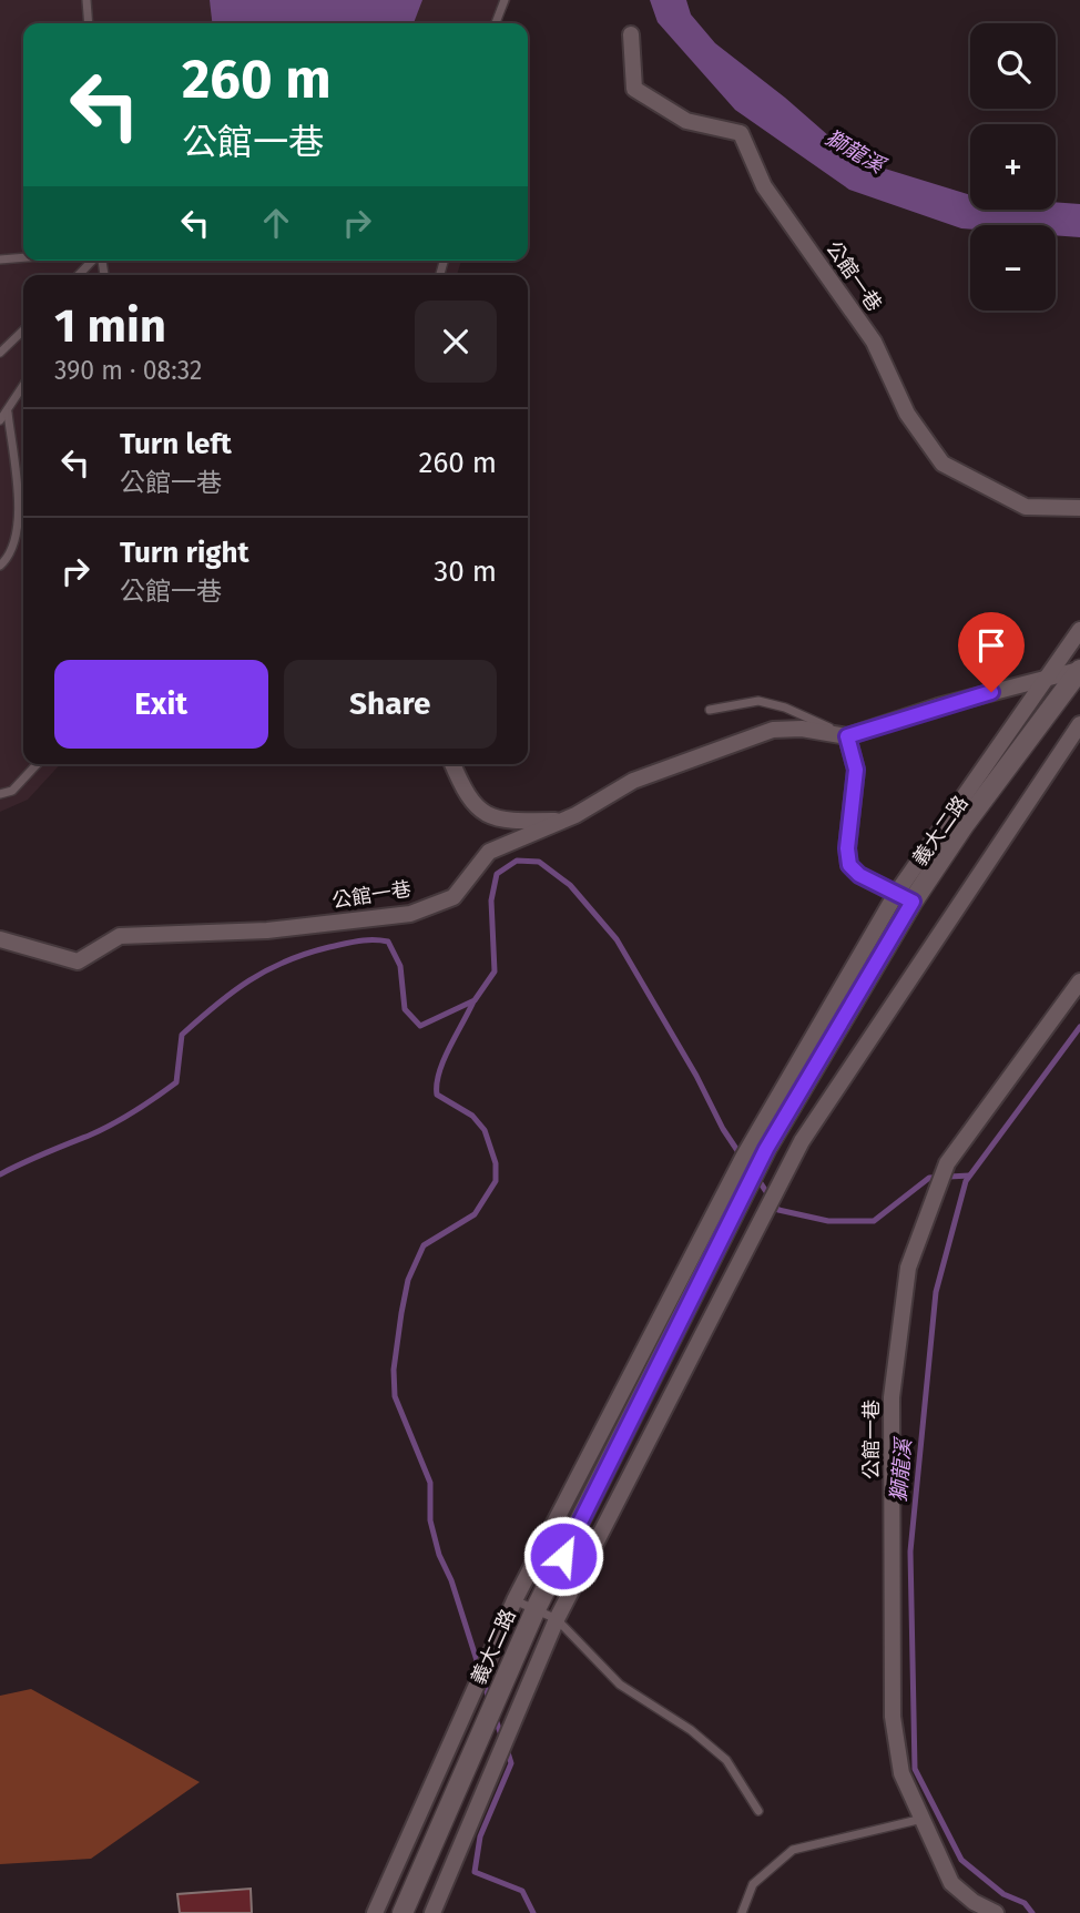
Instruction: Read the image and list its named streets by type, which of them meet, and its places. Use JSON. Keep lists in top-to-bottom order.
{
  "streets": {
    "street": ["公館一巷", "義大二路"]
  },
  "crossings": [
    ["公館一巷", "義大二路"]
  ],
  "water": ["獅龍溪"],
  "page": {
    "map_buttons": ["+", "−"],
    "turn": ["260 m", "公館一巷"],
    "heading": ["1 min", "390 m · 08:32"],
    "list": [
      {
        "name": "Turn left",
        "note": "公館一巷",
        "value": "260 m"
      },
      {
        "name": "Turn right",
        "note": "公館一巷",
        "value": "30 m"
      }
    ],
    "buttons": ["Exit", "Share"]
  }
}
